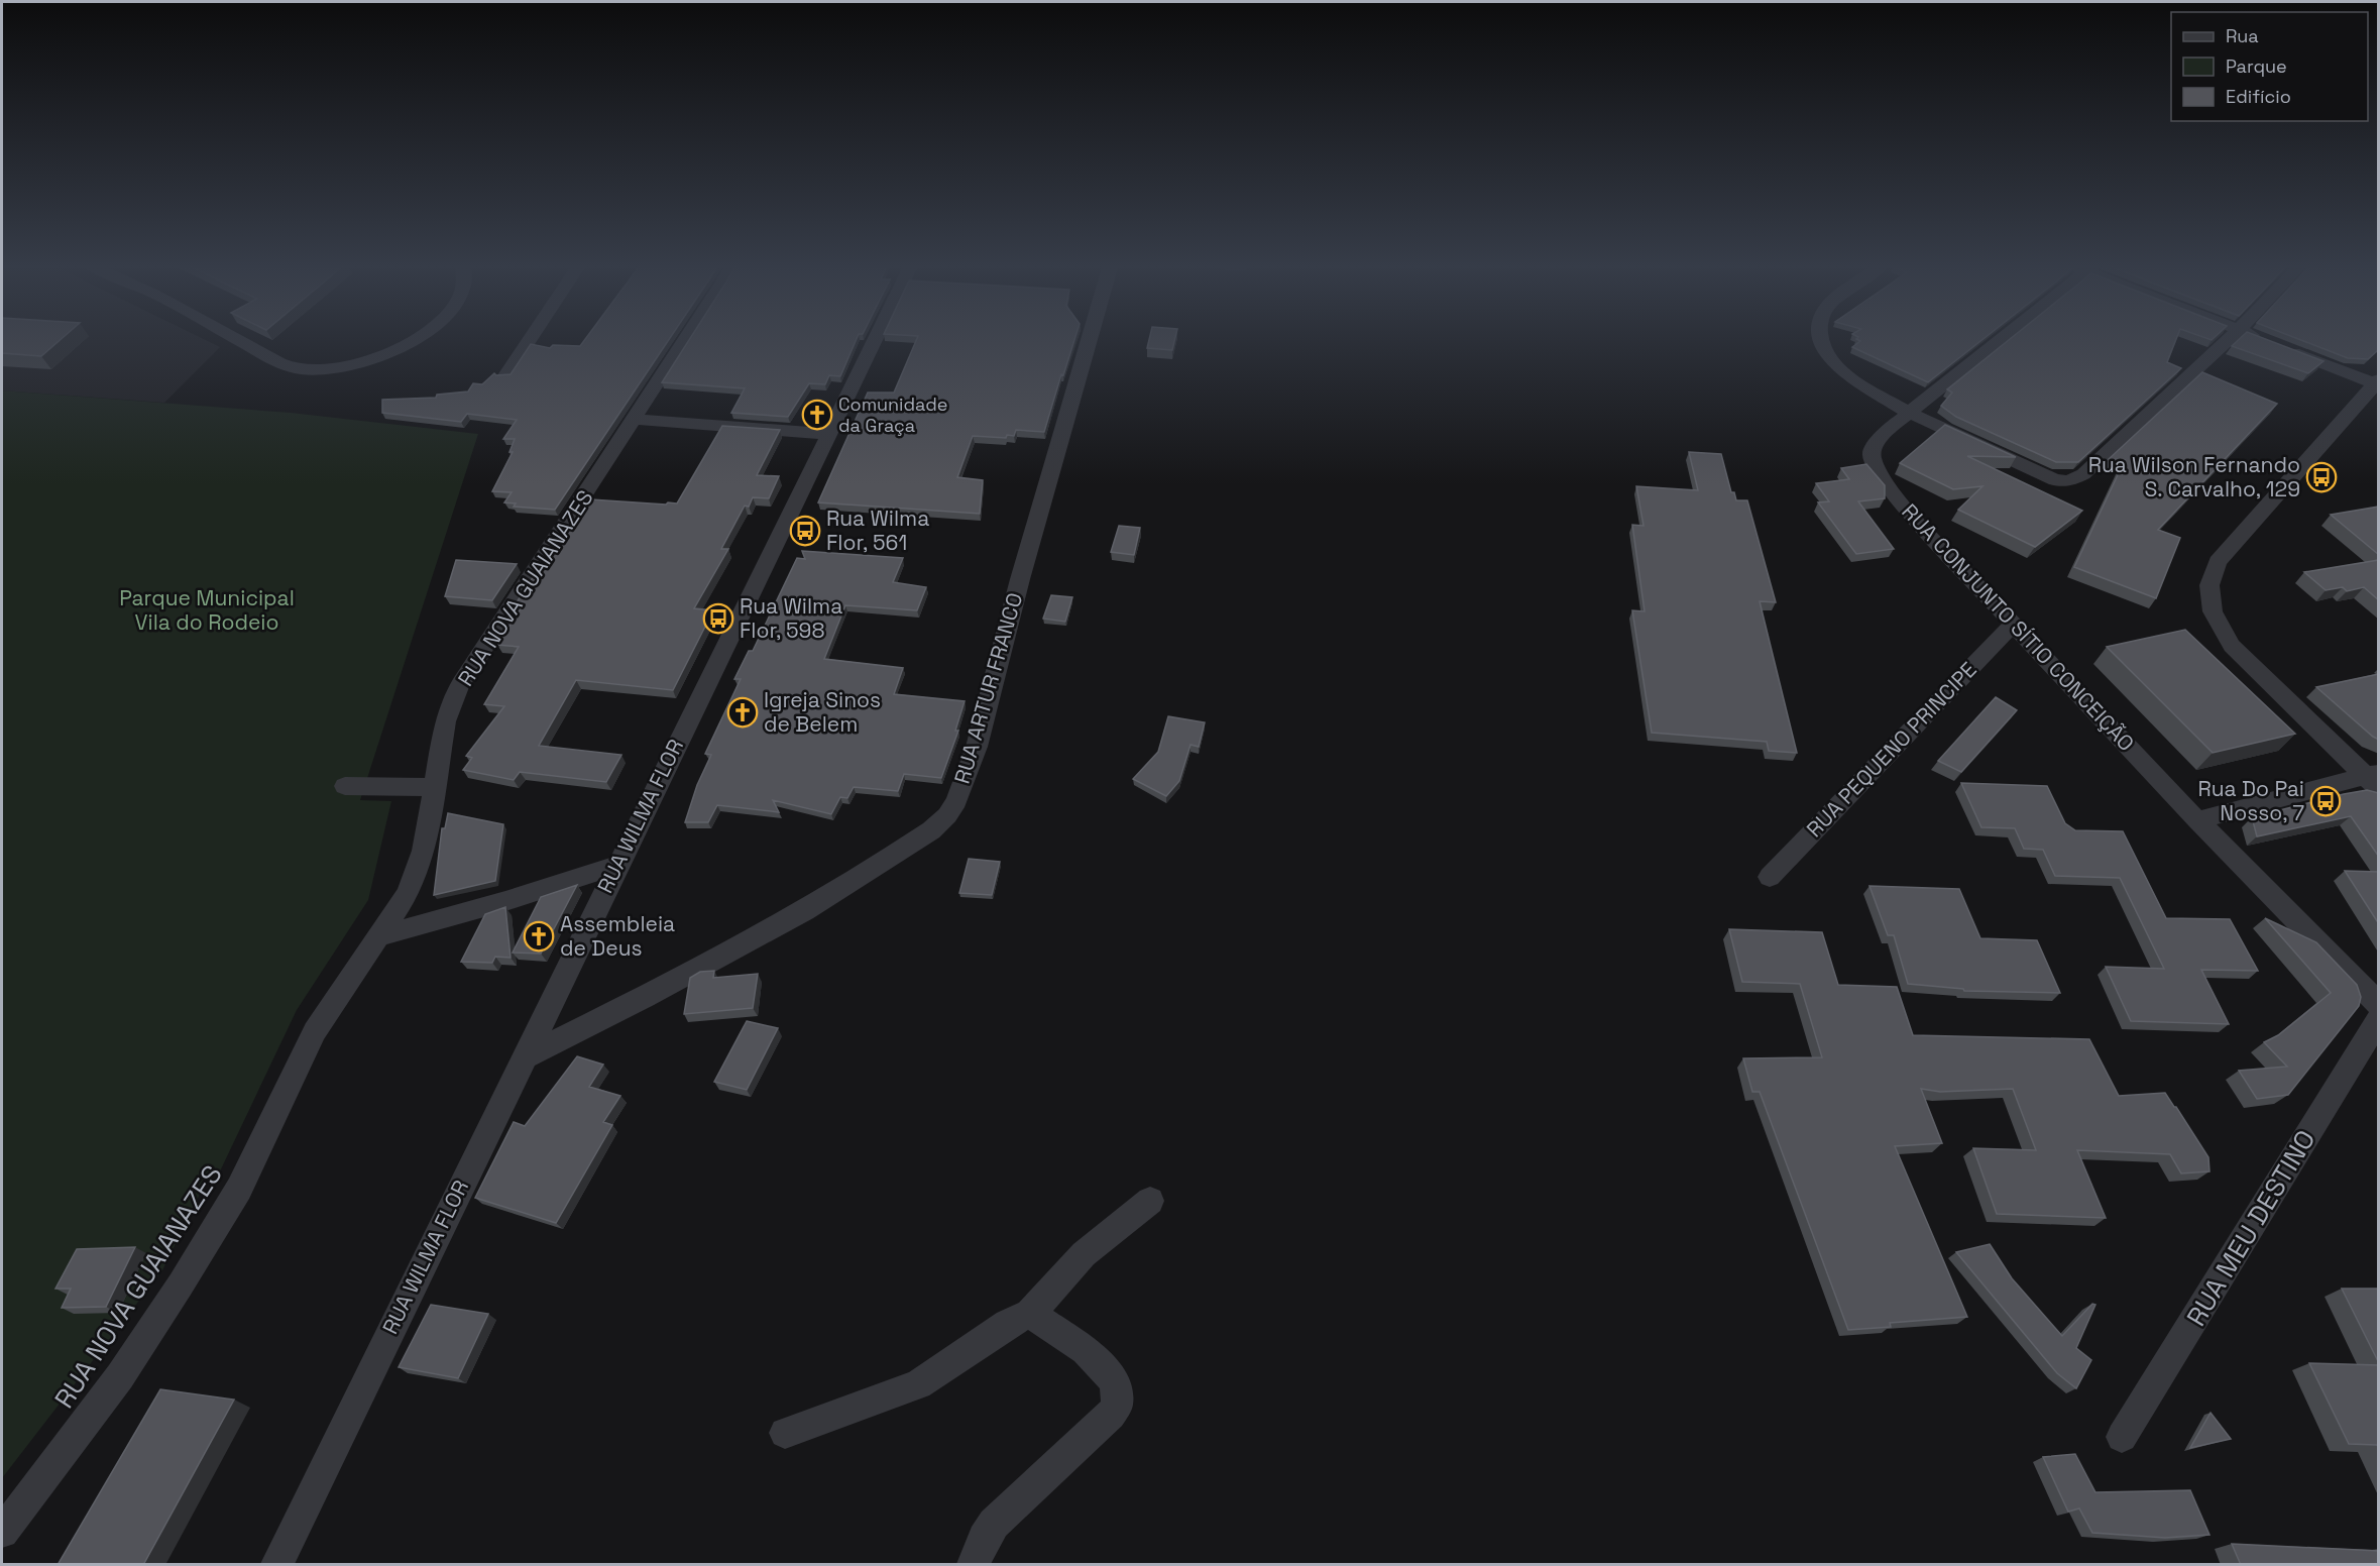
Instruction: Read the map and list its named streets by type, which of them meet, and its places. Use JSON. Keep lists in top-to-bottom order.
{
  "streets": {
    "street": [
      "RUA NOVA GUAIANAZES",
      "RUA CONJUNTO SÍTIO CONCEIÇÃO",
      "RUA ARTUR FRANCO",
      "RUA PEQUENO PRINCIPE",
      "RUA WILMA FLOR",
      "RUA MEU DESTINO"
    ]
  },
  "crossings": [
    ["RUA CONJUNTO SÍTIO CONCEIÇÃO", "RUA PEQUENO PRINCIPE"],
    ["RUA ARTUR FRANCO", "RUA WILMA FLOR"]
  ],
  "parks": ["Parque Municipal Vila do Rodeio"],
  "places": {
    "church": ["Comunidade da Graça", "Igreja Sinos de Belem", "Assembleia de Deus"],
    "bus stop": [
      "Rua Wilson Fernando S. Carvalho, 129",
      "Rua Wilma Flor, 561",
      "Rua Wilma Flor, 598",
      "Rua Do Pai Nosso, 7"
    ]
  },
  "legend": ["Rua", "Parque", "Edifício"]
}
